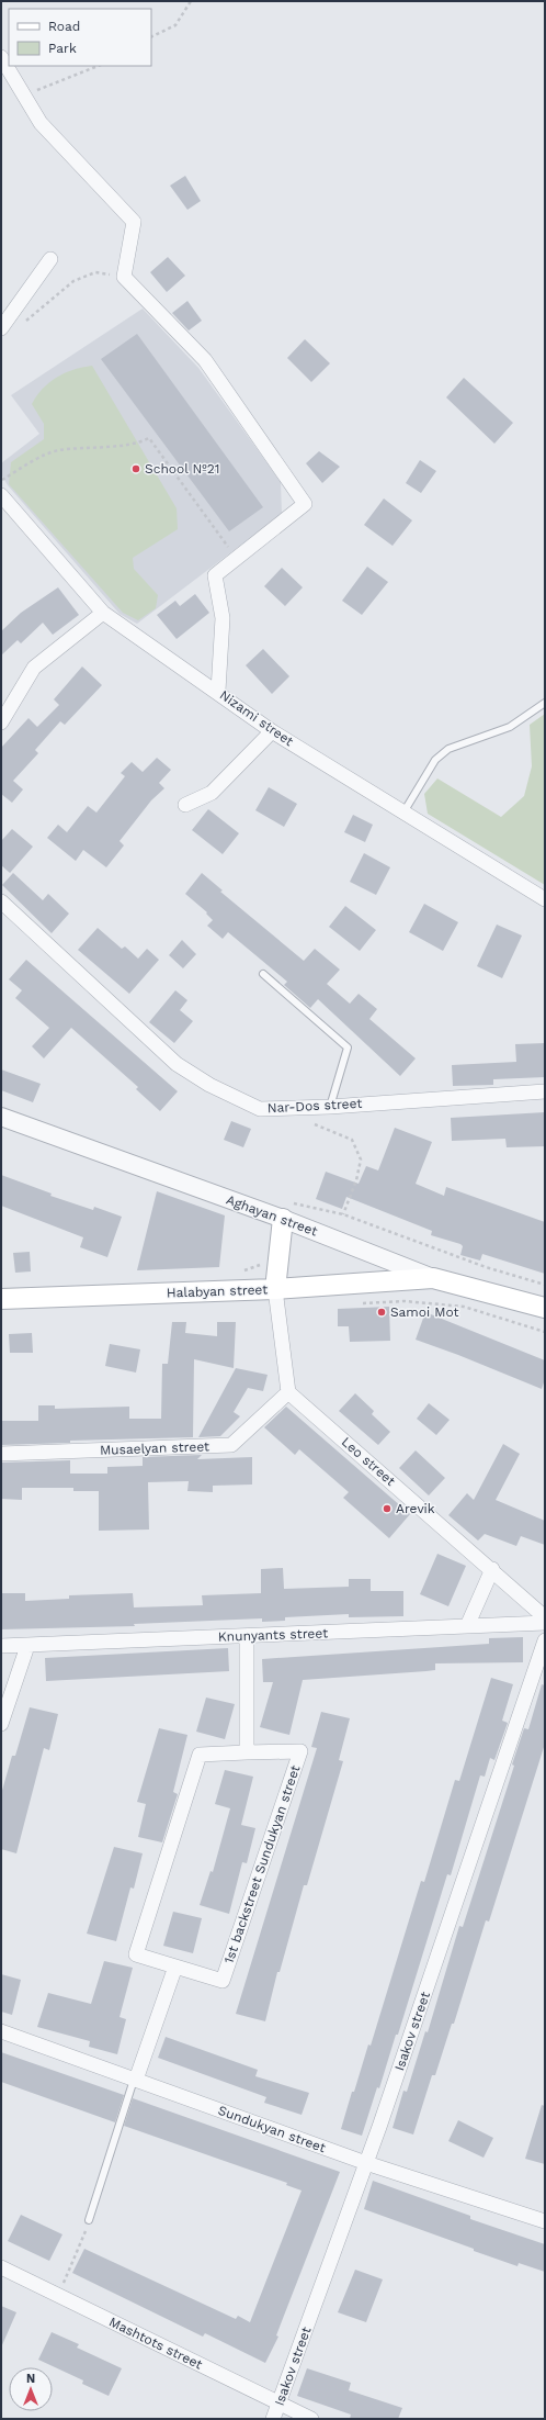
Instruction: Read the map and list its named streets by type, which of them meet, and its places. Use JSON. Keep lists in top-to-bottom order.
{
  "streets": {
    "main road": ["Aghayan street", "Halabyan street"],
    "street": [
      "Nizami street",
      "Nar-Dos street",
      "Musaelyan street",
      "Leo street",
      "Knunyants street",
      "1st backstreet Sundukyan street",
      "Isakov street",
      "Sundukyan street",
      "Mashtots street"
    ]
  },
  "crossings": [
    ["Aghayan street", "Halabyan street"],
    ["Musaelyan street", "Leo street"],
    ["Isakov street", "Sundukyan street"],
    ["Isakov street", "Mashtots street"]
  ],
  "places": ["School №21", "Samoi Mot", "Arevik"],
  "legend": ["Road", "Park"],
  "north": "top"
}
